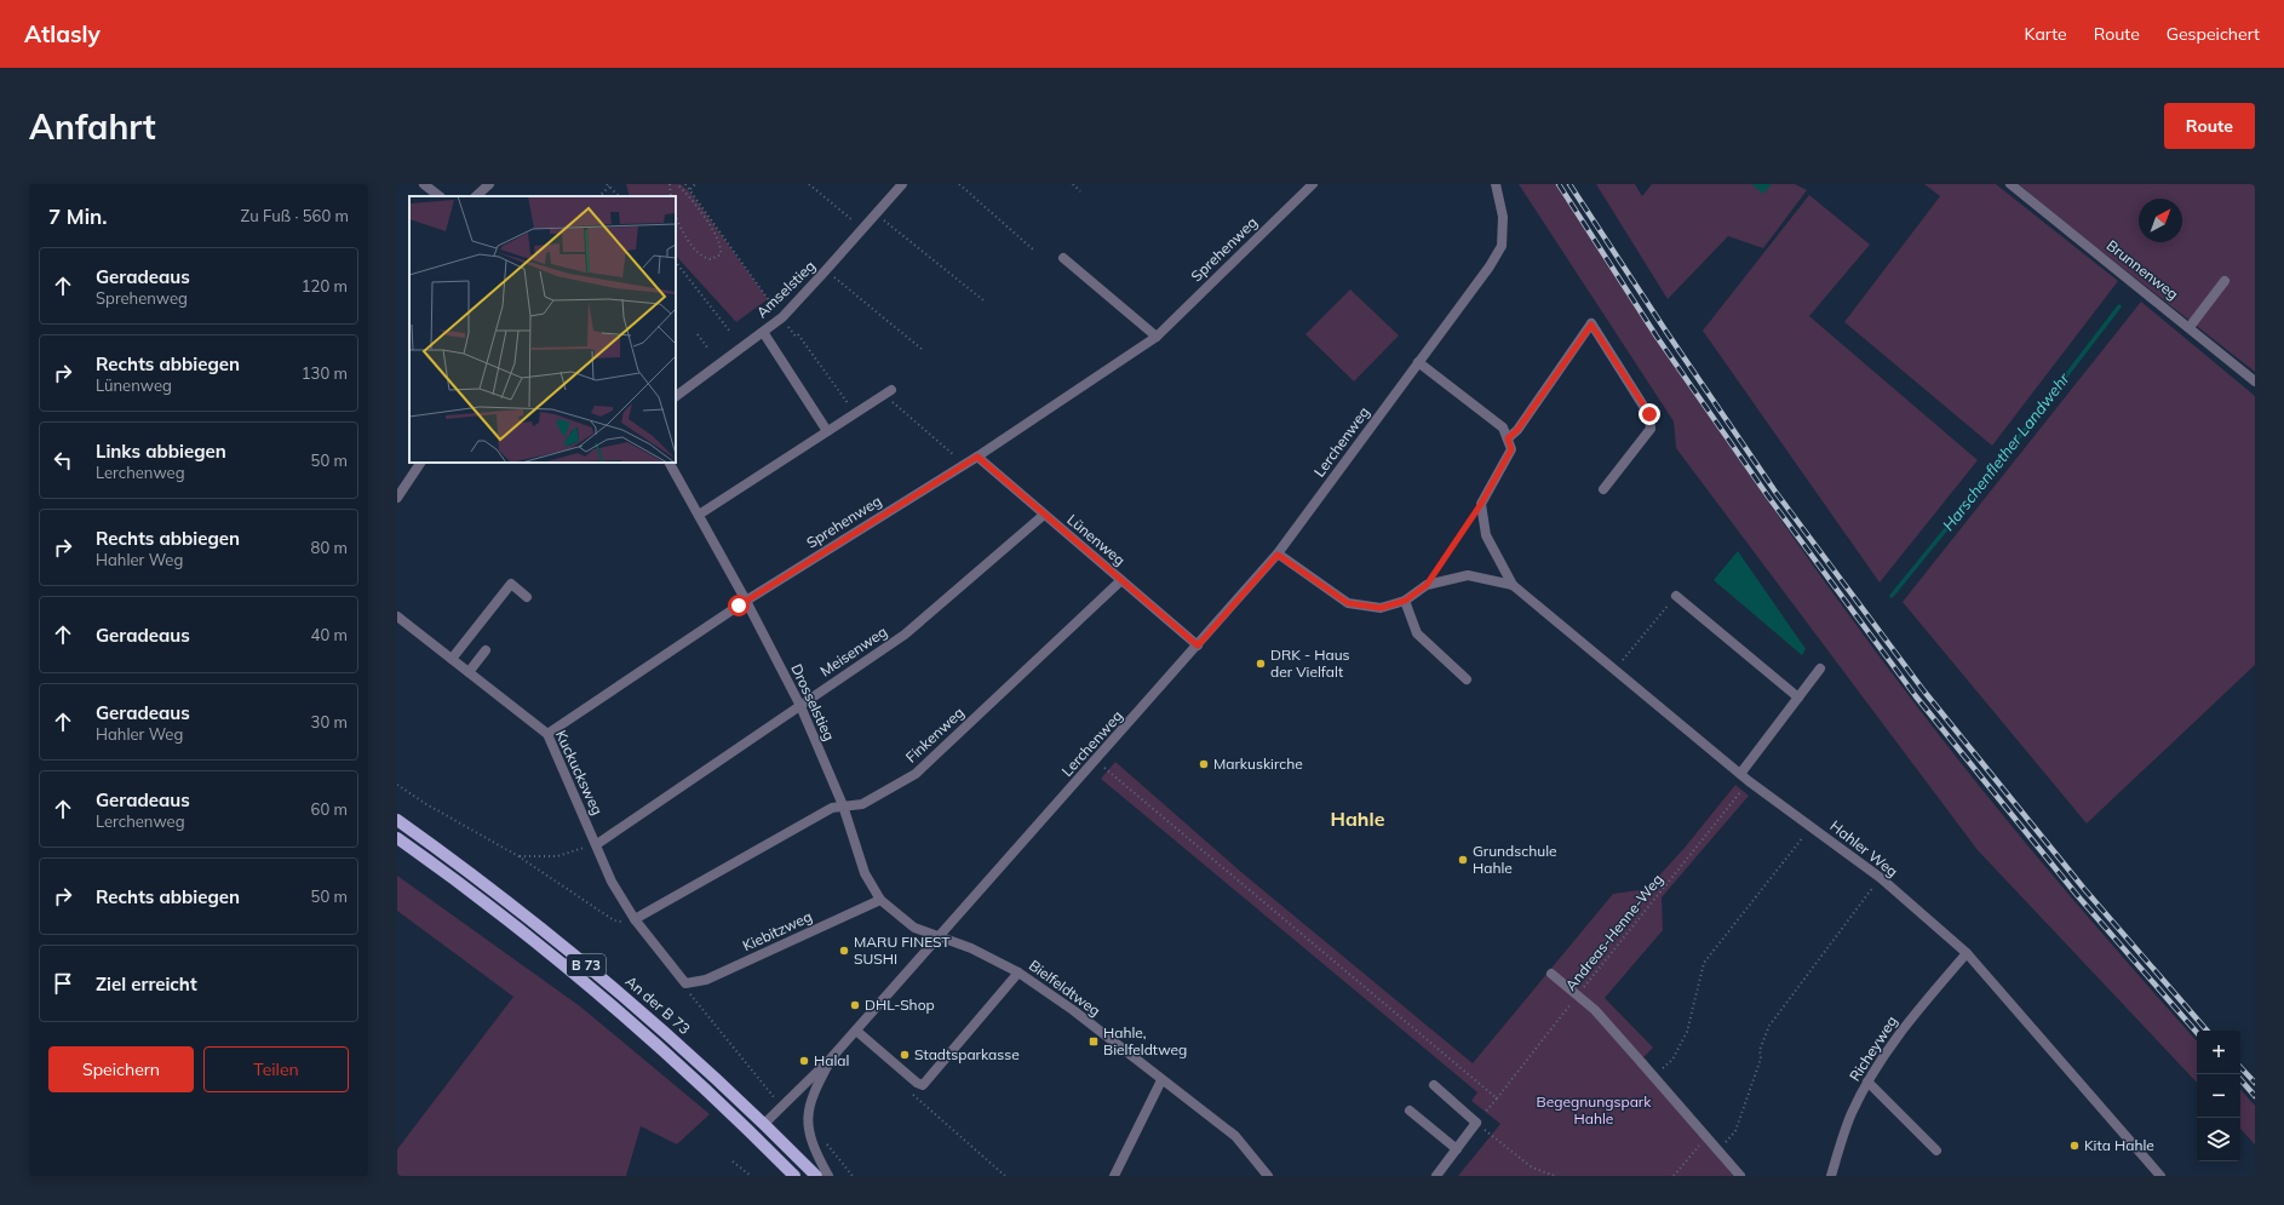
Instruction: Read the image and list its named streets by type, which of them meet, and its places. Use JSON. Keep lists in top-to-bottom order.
{
  "streets": {
    "main road": ["B 73", "An der B 73"],
    "street": [
      "Sprehenweg",
      "Brunnenweg",
      "Amselstieg",
      "Lerchenweg",
      "Lünenweg",
      "Meisenweg",
      "Drosselstieg",
      "Finkenweg",
      "Kuckucksweg",
      "Hahler Weg",
      "Kiebitzweg",
      "Bielfeldtweg",
      "Richeyweg"
    ],
    "path": ["Andreas-Henne-Weg"]
  },
  "crossings": [
    ["Sprehenweg", "Lünenweg"],
    ["Sprehenweg", "Drosselstieg"],
    ["Sprehenweg", "Kuckucksweg"],
    ["Lerchenweg", "Lünenweg"],
    ["Lerchenweg", "Drosselstieg"],
    ["Lerchenweg", "Hahler Weg"],
    ["Lerchenweg", "Bielfeldtweg"],
    ["Lerchenweg", "An der B 73"],
    ["Lünenweg", "Meisenweg"],
    ["Lünenweg", "Finkenweg"],
    ["Meisenweg", "Drosselstieg"],
    ["Meisenweg", "Kuckucksweg"],
    ["Drosselstieg", "Finkenweg"],
    ["Drosselstieg", "Kiebitzweg"],
    ["Drosselstieg", "Bielfeldtweg"],
    ["Finkenweg", "Kuckucksweg"],
    ["Kuckucksweg", "Kiebitzweg"],
    ["Hahler Weg", "Andreas-Henne-Weg"],
    ["Hahler Weg", "Richeyweg"]
  ],
  "districts": ["Hahle"],
  "water": ["Harschenflether Landwehr"],
  "parks": ["Begegnungspark Hahle"],
  "places": {
    "other": [
      "DRK - Haus der Vielfalt",
      "Markuskirche",
      "Grundschule Hahle",
      "MARU FINEST SUSHI",
      "DHL-Shop",
      "Stadtsparkasse",
      "Halal",
      "Kita Hahle"
    ],
    "transit": ["Hahle, Bielfeldtweg"]
  },
  "north": "top right",
  "page": {
    "header": "Atlasly",
    "nav": ["Karte", "Route", "Gespeichert"],
    "buttons": [
      "Route",
      ["Speichern", "Teilen"]
    ],
    "title": "Anfahrt",
    "heading": ["7 Min.", "Zu Fuß · 560 m"],
    "list": [
      ["Geradeaus", "Sprehenweg", "120 m"],
      ["Rechts abbiegen", "Lünenweg", "130 m"],
      ["Links abbiegen", "Lerchenweg", "50 m"],
      ["Rechts abbiegen", "Hahler Weg", "80 m"],
      ["Geradeaus", "40 m"],
      ["Geradeaus", "Hahler Weg", "30 m"],
      ["Geradeaus", "Lerchenweg", "60 m"],
      ["Rechts abbiegen", "50 m"],
      "Ziel erreicht"
    ],
    "map_buttons": ["+", "−"]
  }
}
